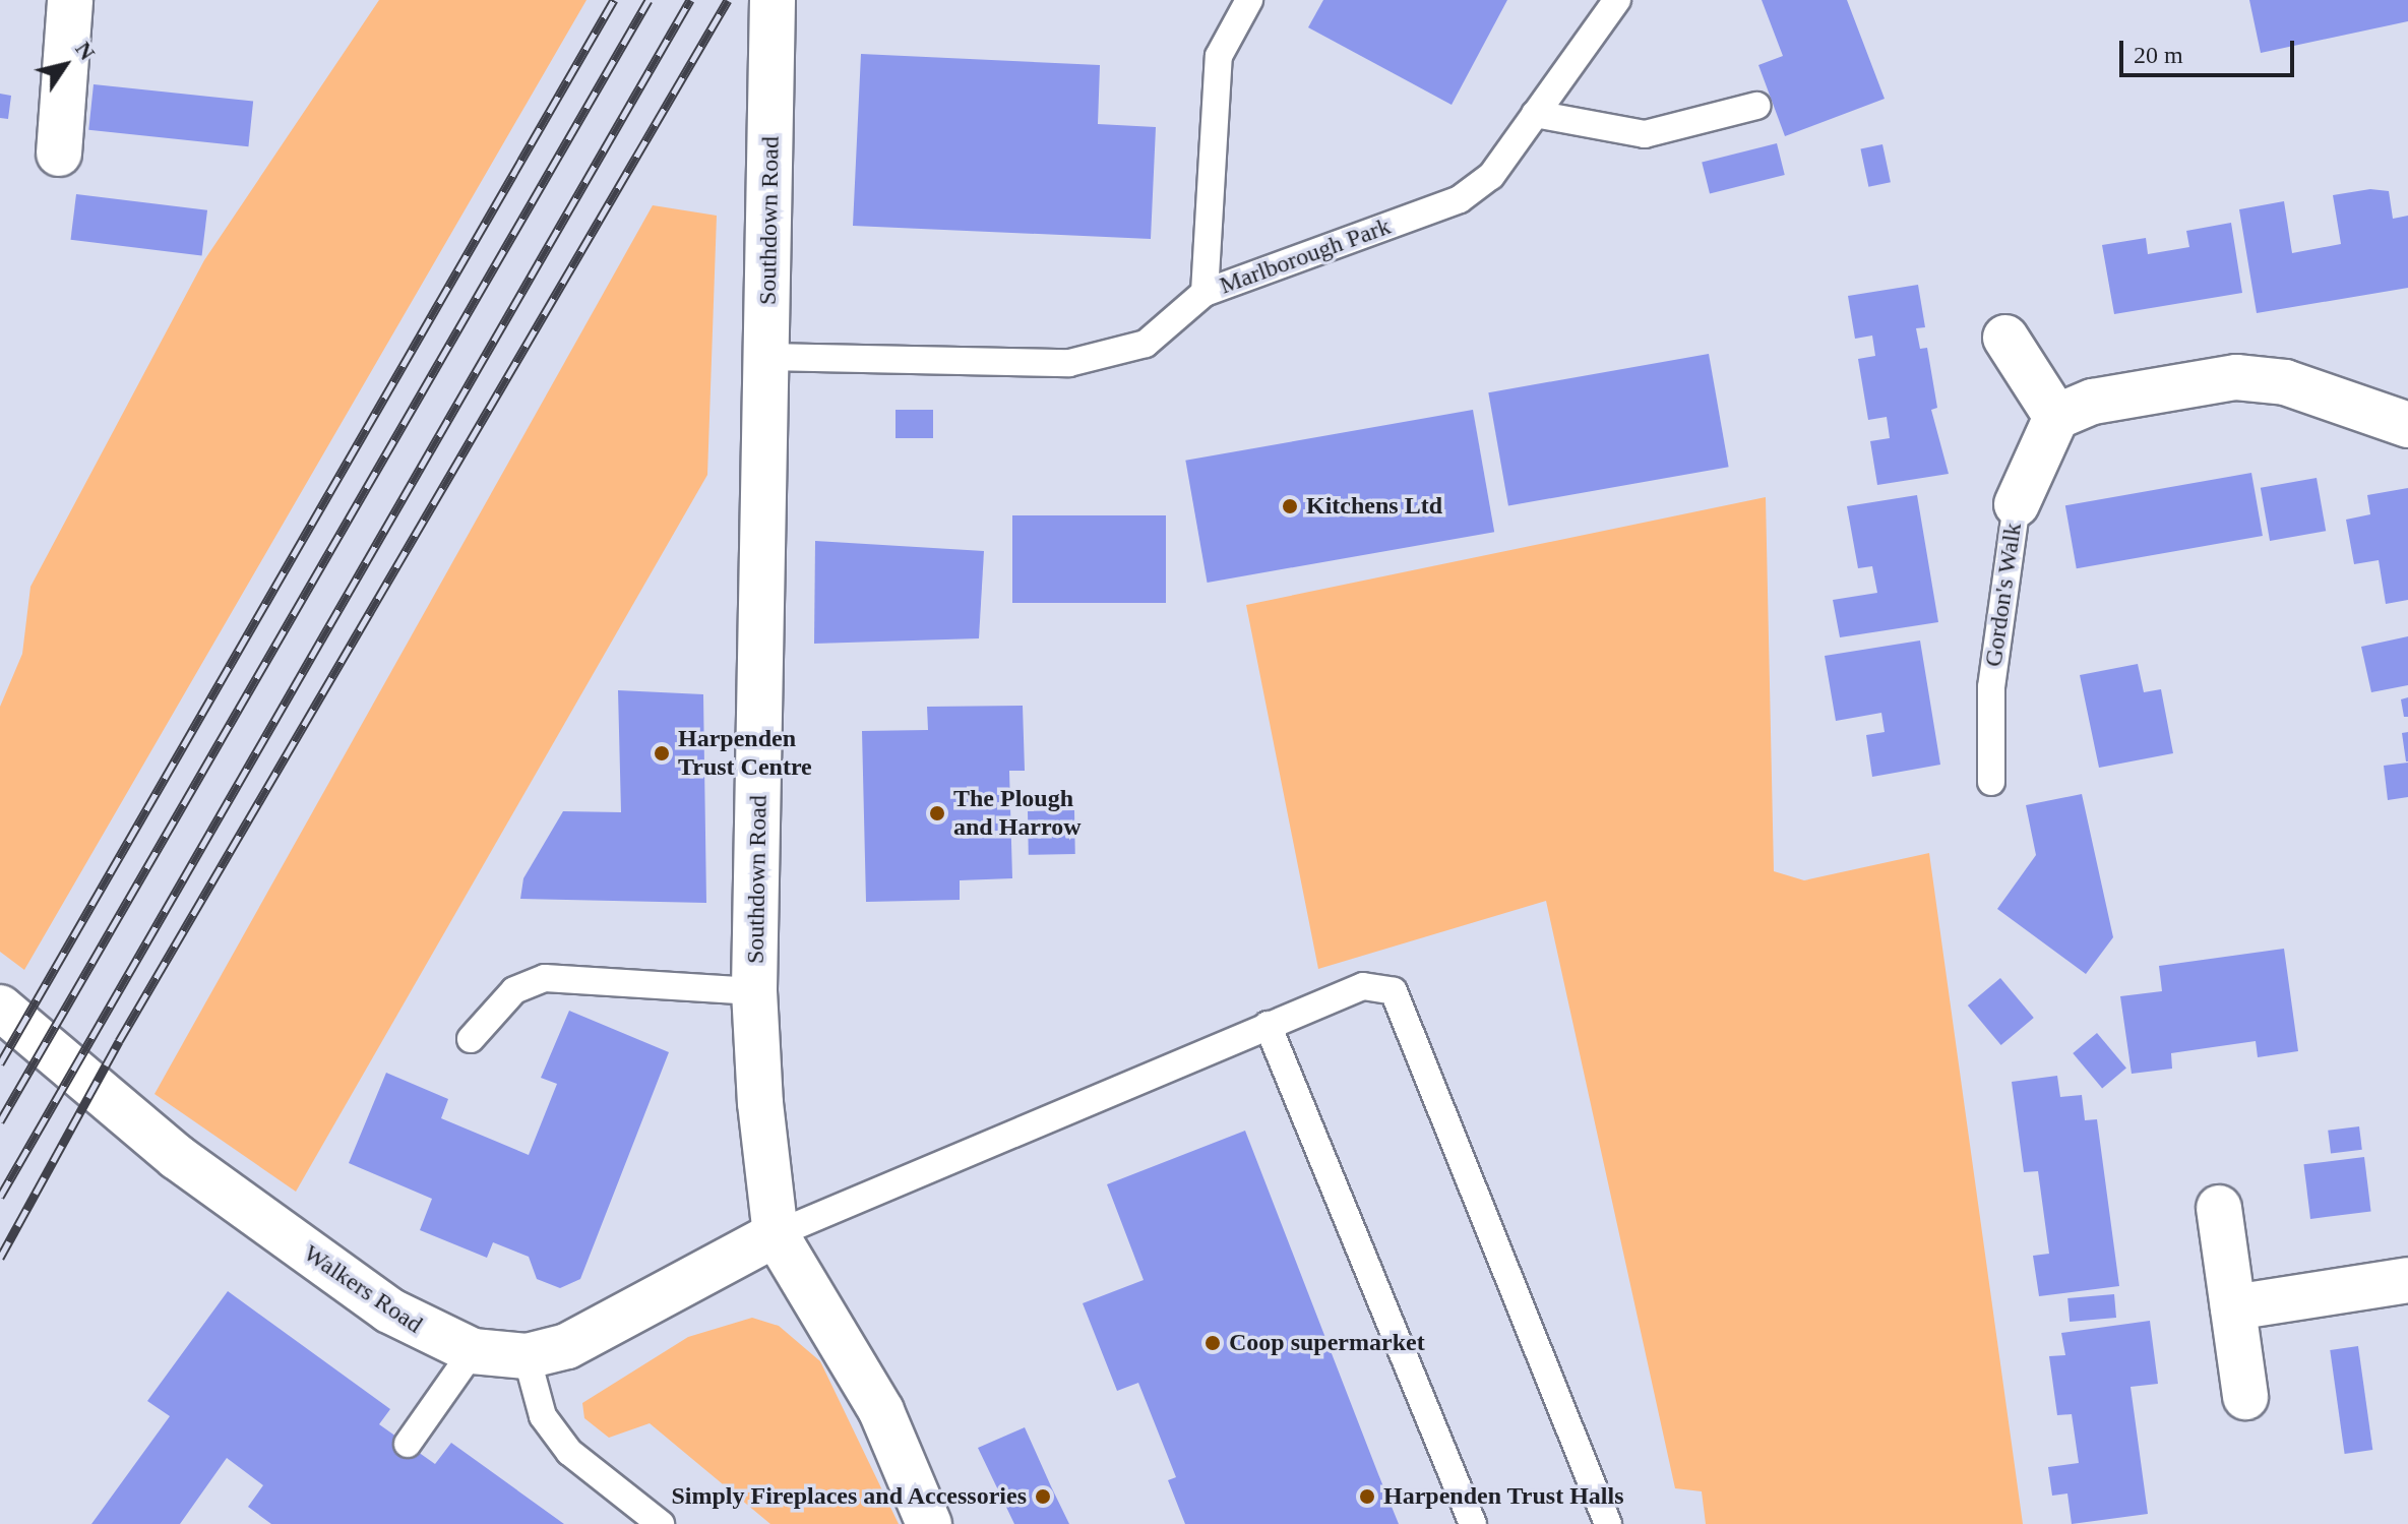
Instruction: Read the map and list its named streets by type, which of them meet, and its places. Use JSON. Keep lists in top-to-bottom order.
{
  "streets": {
    "street": ["Southdown Road", "Gordon's Walk", "Walkers Road"],
    "lane": ["Marlborough Park"]
  },
  "crossings": [
    ["Southdown Road", "Marlborough Park"],
    ["Southdown Road", "Walkers Road"]
  ],
  "places": [
    "Kitchens Ltd",
    "Harpenden Trust Centre",
    "The Plough and Harrow",
    "Coop supermarket",
    "Simply Fireplaces and Accessories",
    "Harpenden Trust Halls"
  ],
  "scale_bar": "20 m",
  "north": "top right"
}
